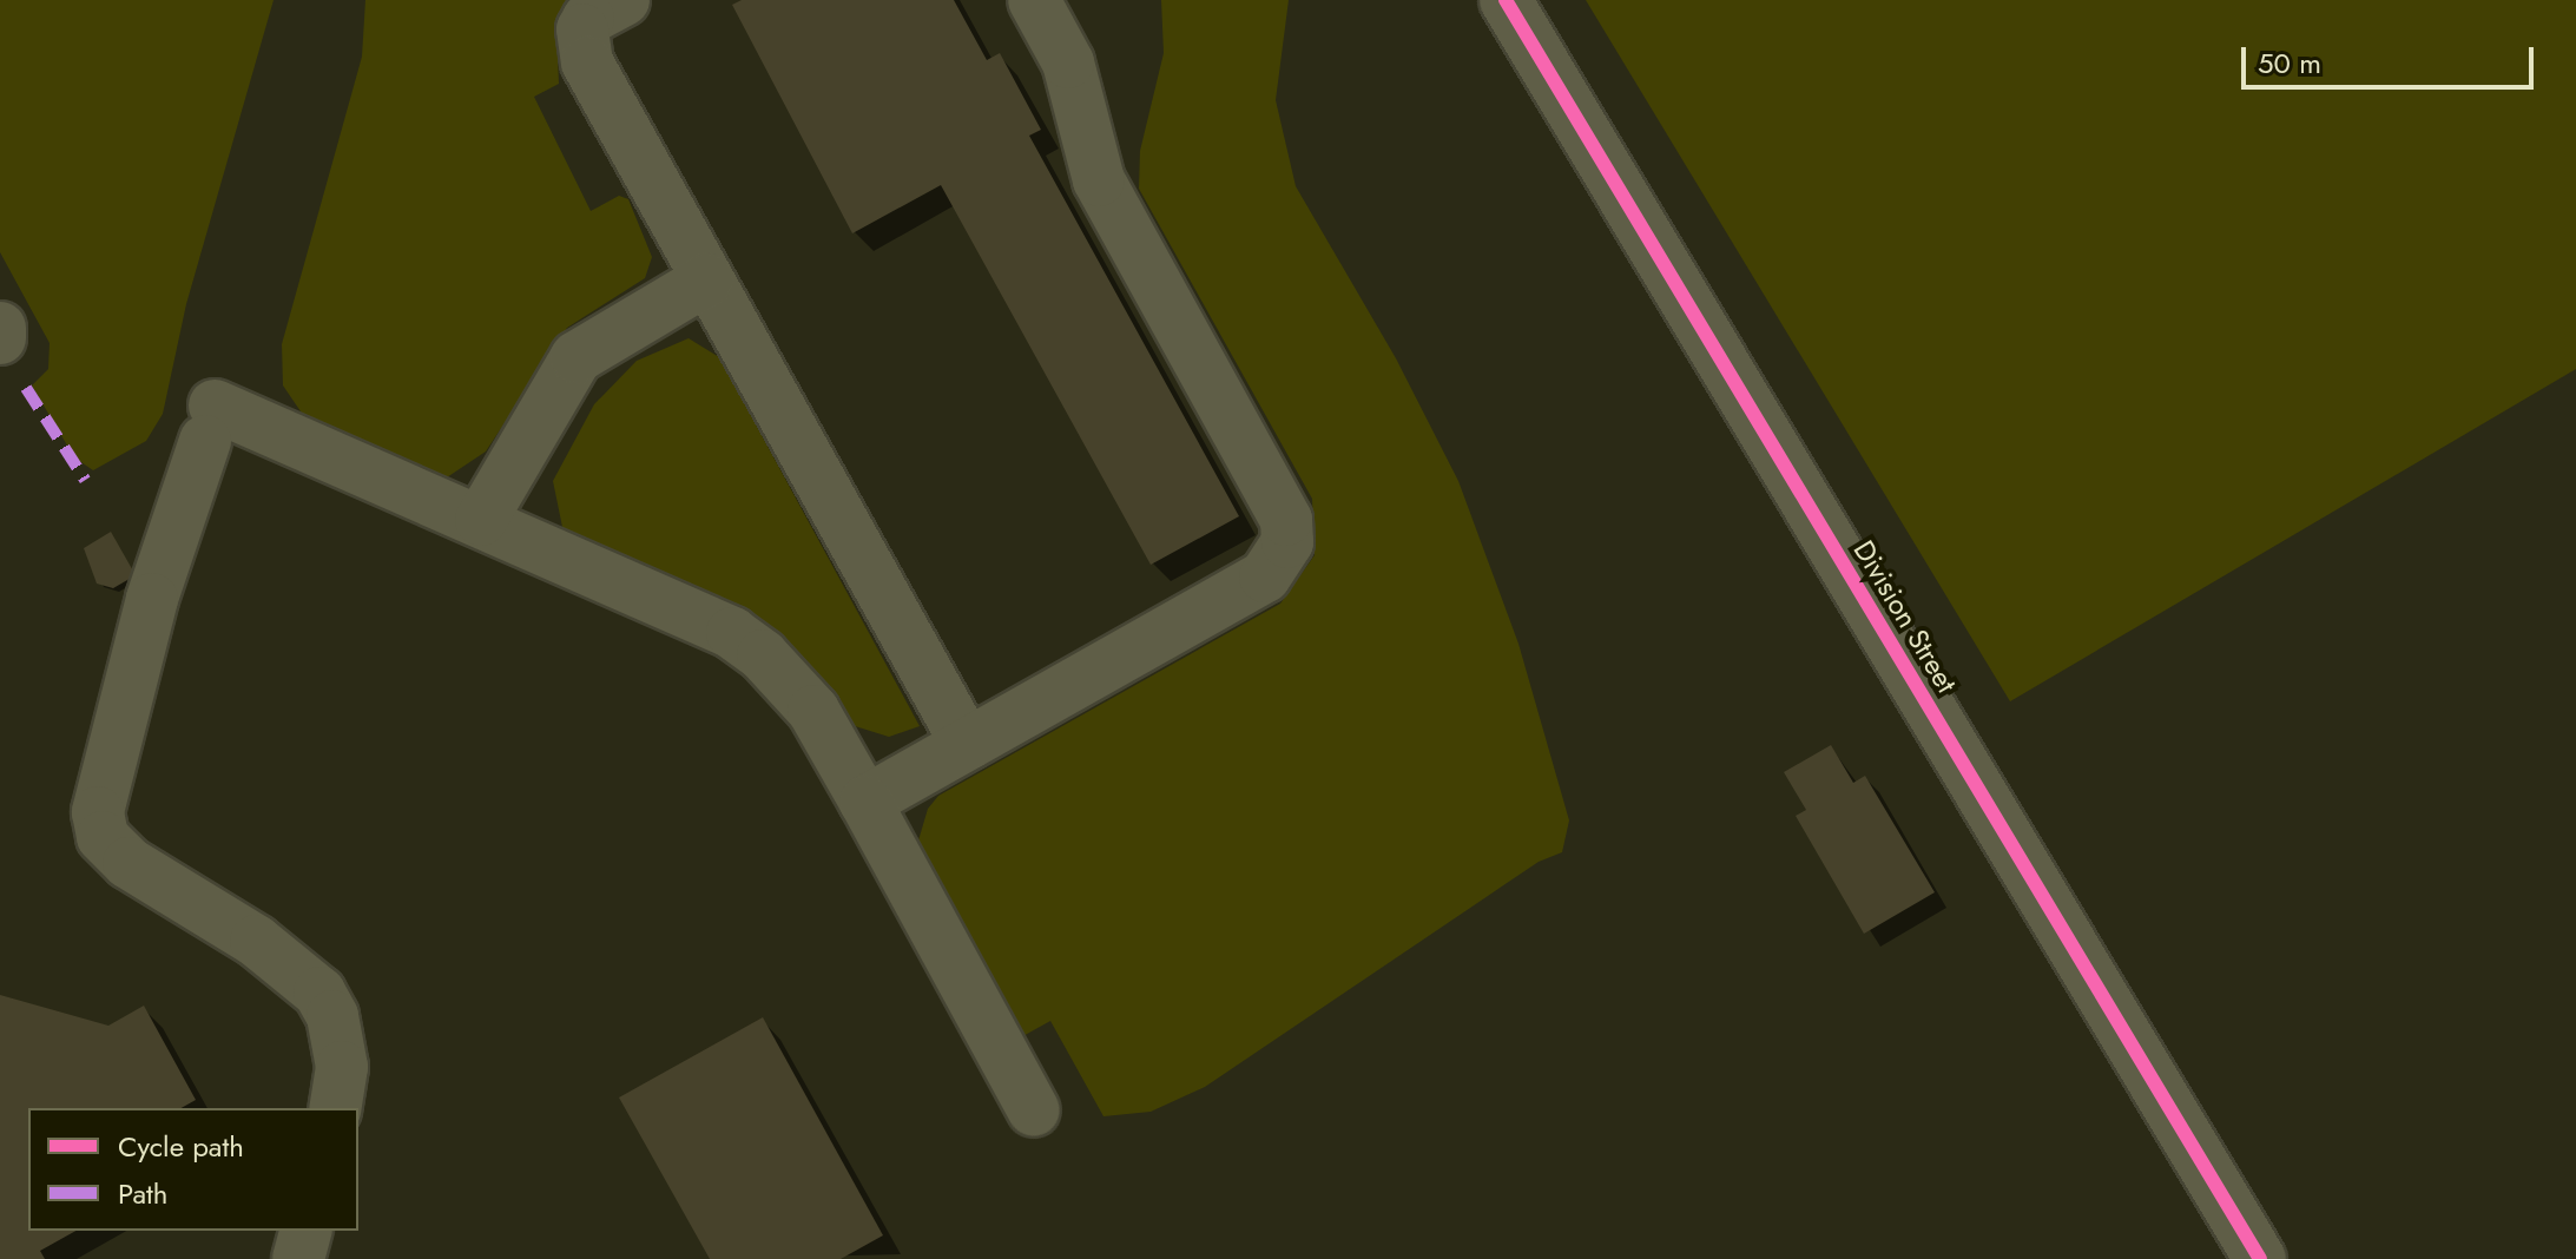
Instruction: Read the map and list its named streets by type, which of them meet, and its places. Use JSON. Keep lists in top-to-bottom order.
{
  "streets": {
    "street": ["Division Street"]
  },
  "legend": ["Cycle path", "Path"],
  "scale_bar": "50 m"
}
